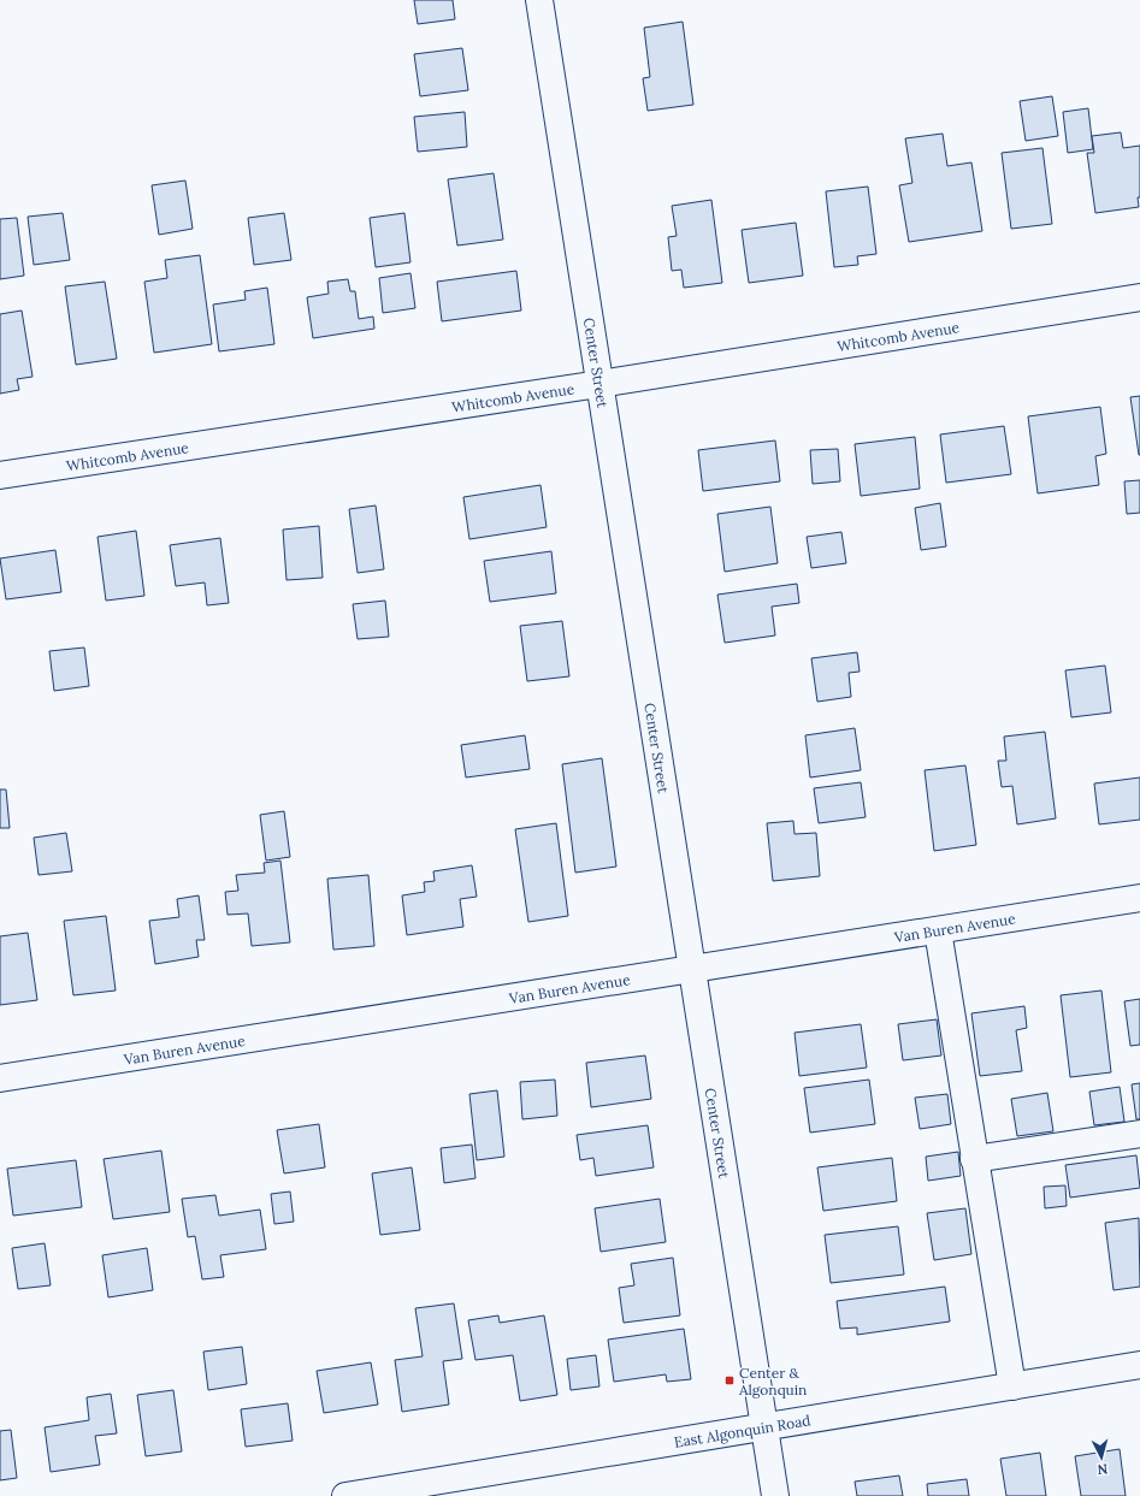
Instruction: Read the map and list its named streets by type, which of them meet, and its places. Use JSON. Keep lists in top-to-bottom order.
{
  "streets": {
    "street": [
      "Whitcomb Avenue",
      "Center Street",
      "Van Buren Avenue",
      "East Algonquin Road"
    ]
  },
  "crossings": [
    ["Whitcomb Avenue", "Center Street"],
    ["Center Street", "Van Buren Avenue"],
    ["Center Street", "East Algonquin Road"]
  ],
  "places": {
    "transit": ["Center & Algonquin"]
  },
  "north": "bottom"
}
